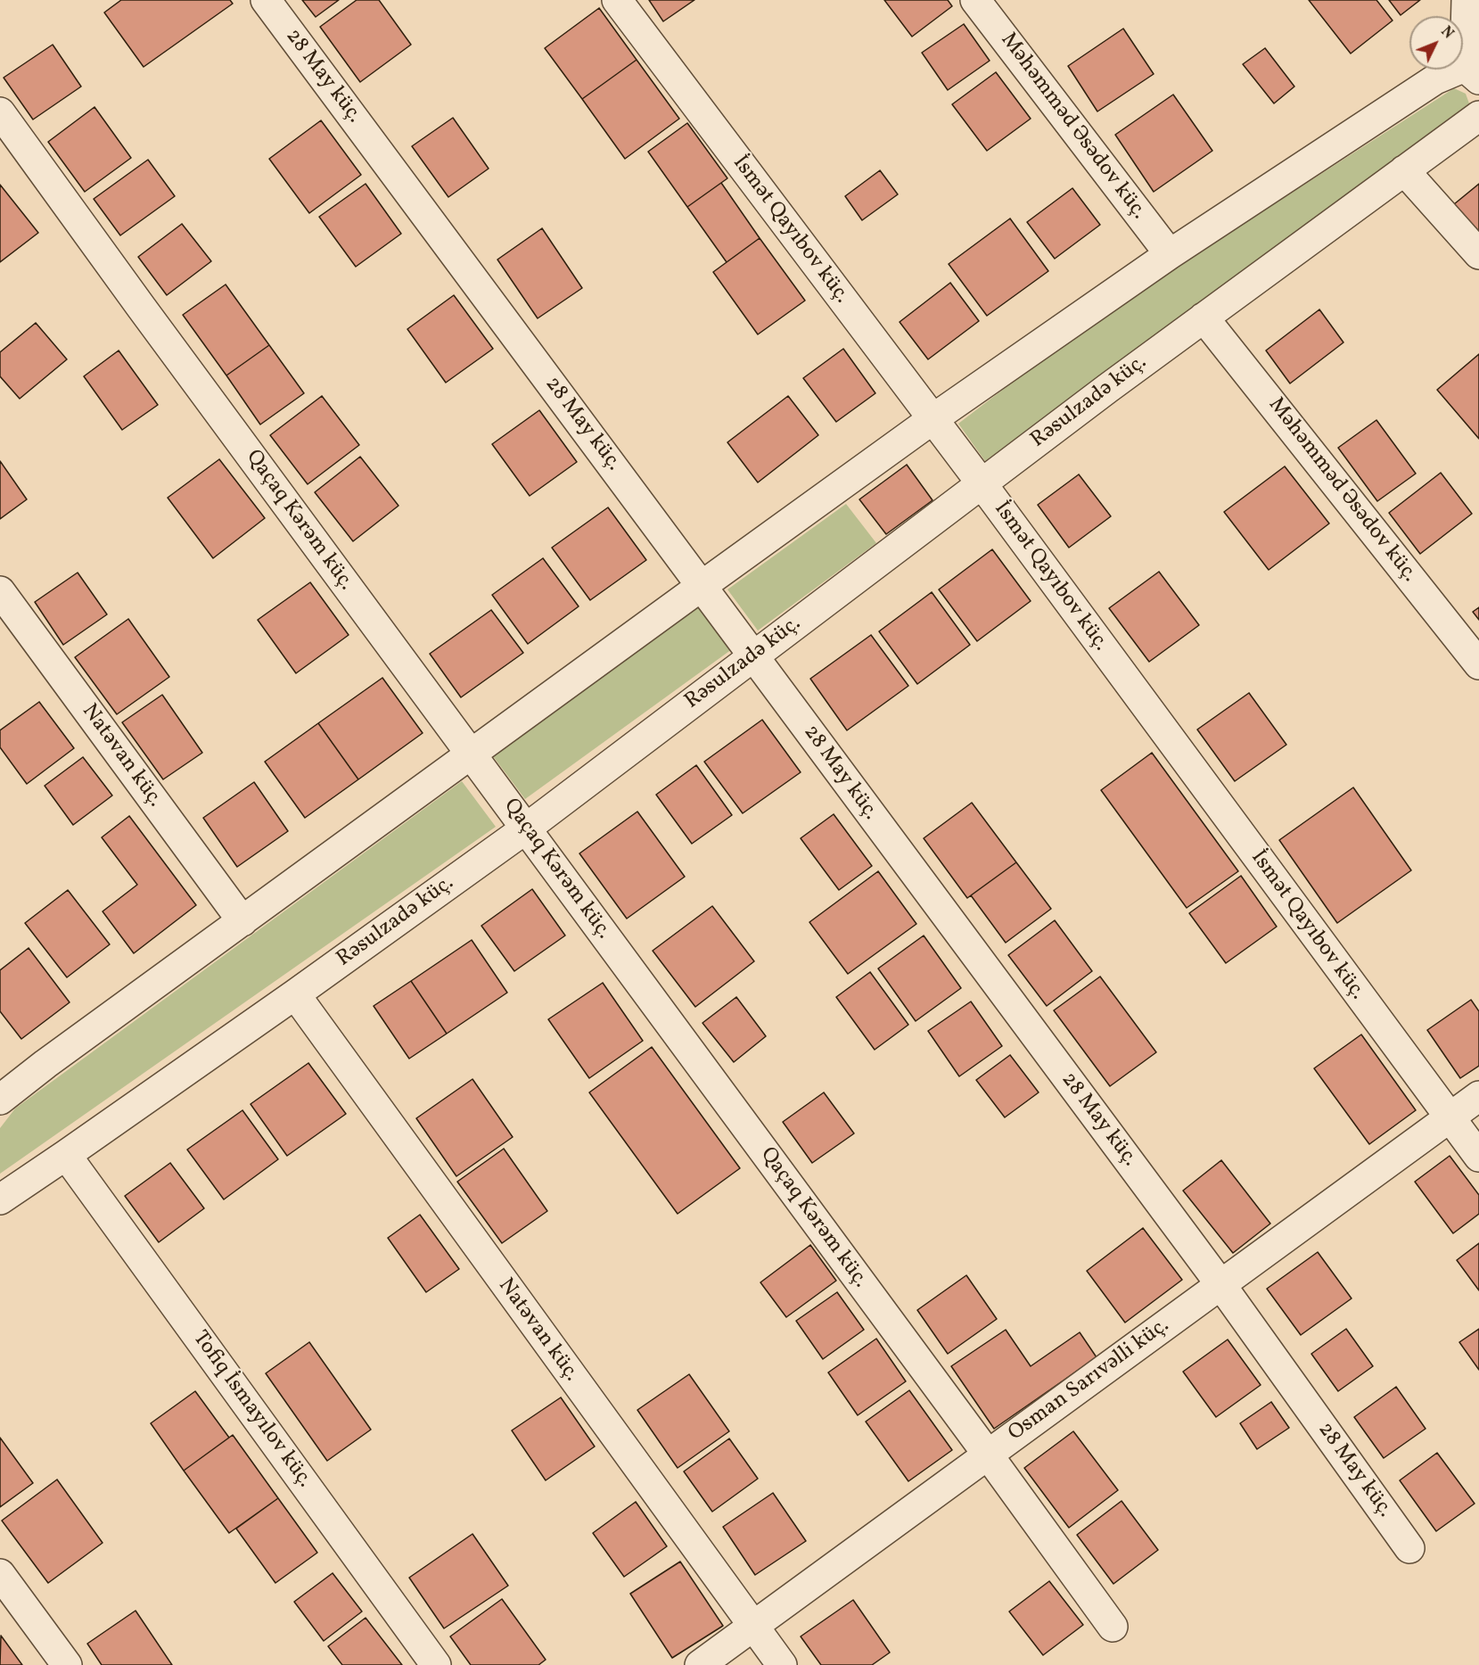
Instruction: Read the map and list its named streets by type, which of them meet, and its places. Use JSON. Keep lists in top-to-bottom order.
{
  "streets": {
    "street": [
      "28 May küç.",
      "Məhəmməd Əsədov küç.",
      "İsmət Qayıbov küç.",
      "Rəsulzadə küç.",
      "Qaçaq Kərəm küç.",
      "Natəvan küç.",
      "Osman Sarıvəlli küç.",
      "Tofiq İsmayılov küç."
    ]
  },
  "crossings": [
    ["28 May küç.", "Rəsulzadə küç."],
    ["28 May küç.", "Osman Sarıvəlli küç."],
    ["Məhəmməd Əsədov küç.", "Rəsulzadə küç."],
    ["İsmət Qayıbov küç.", "Rəsulzadə küç."],
    ["İsmət Qayıbov küç.", "Osman Sarıvəlli küç."],
    ["Rəsulzadə küç.", "Qaçaq Kərəm küç."],
    ["Rəsulzadə küç.", "Natəvan küç."],
    ["Rəsulzadə küç.", "Tofiq İsmayılov küç."],
    ["Qaçaq Kərəm küç.", "Osman Sarıvəlli küç."],
    ["Natəvan küç.", "Osman Sarıvəlli küç."]
  ],
  "north": "top right"
}
